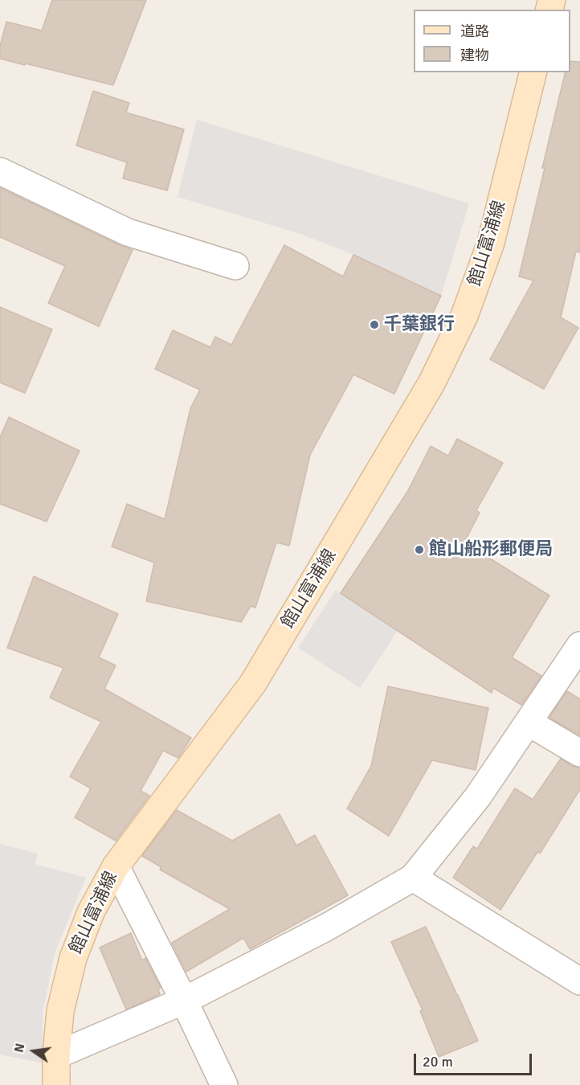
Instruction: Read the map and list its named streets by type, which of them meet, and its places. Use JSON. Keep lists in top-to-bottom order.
{
  "streets": {
    "main road": ["館山富浦線"]
  },
  "places": ["千葉銀行", "館山船形郵便局"],
  "legend": ["道路", "建物"],
  "scale_bar": "20 m",
  "north": "left"
}
